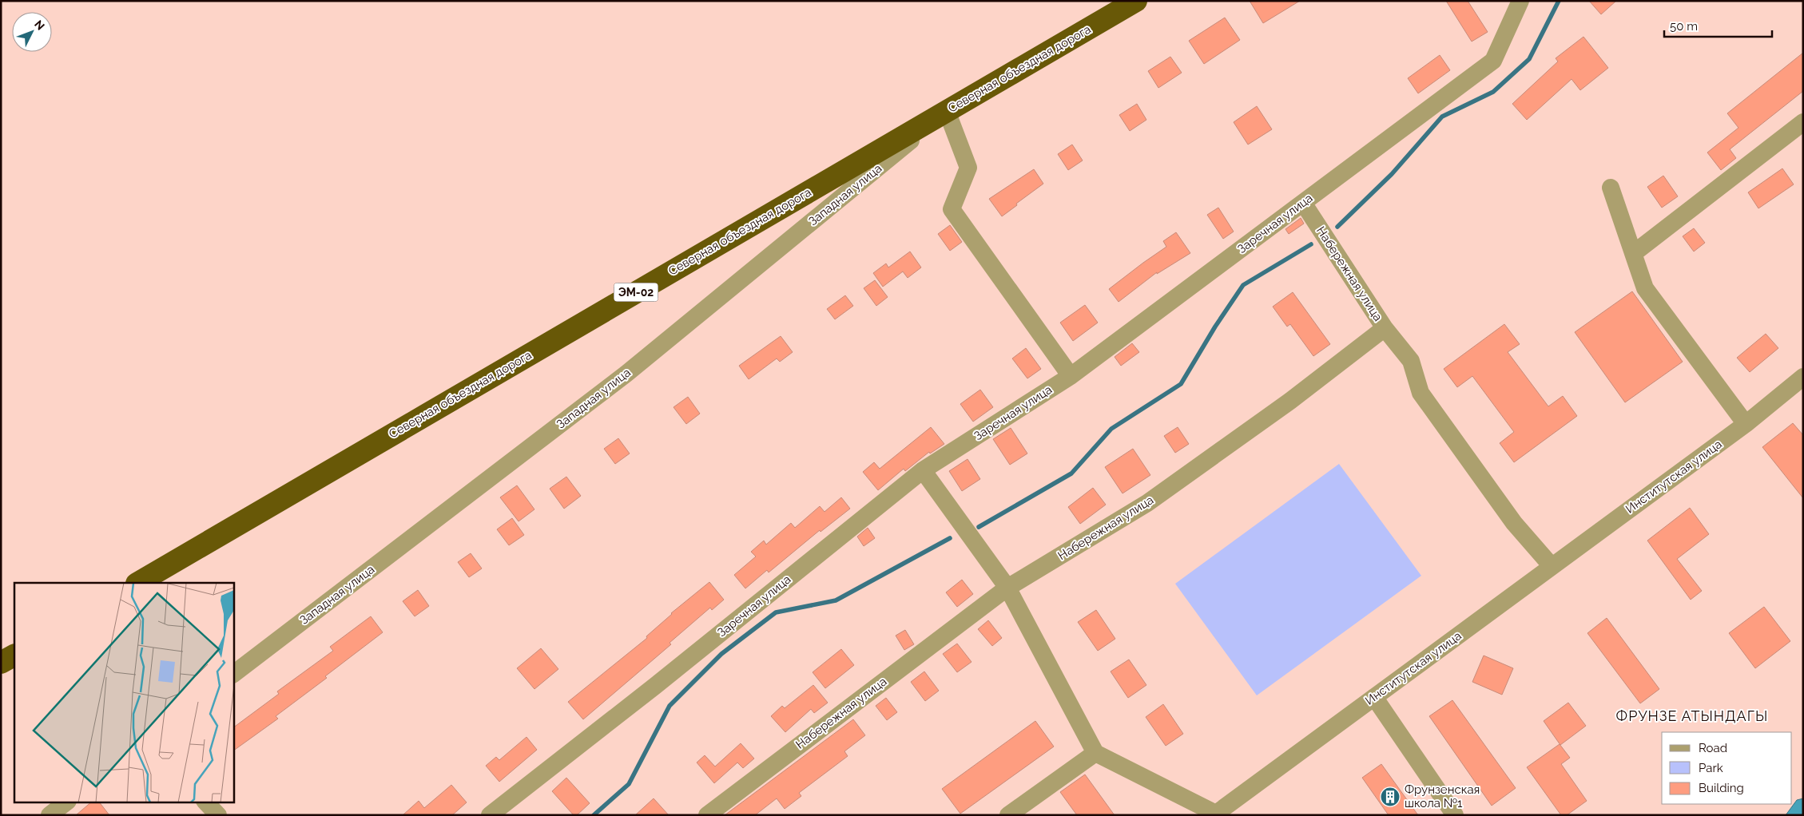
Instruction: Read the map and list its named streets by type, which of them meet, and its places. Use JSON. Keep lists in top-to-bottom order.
{
  "streets": {
    "highway": ["Северная объездная дорога", "ЭМ-02"],
    "street": [
      "Западная улица",
      "Заречная улица",
      "Набережная улица",
      "Институтская улица"
    ]
  },
  "crossings": [
    ["Северная объездная дорога", "Западная улица"],
    ["Заречная улица", "Набережная улица"]
  ],
  "districts": ["ФРУНЗЕ АТЫНДАГЫ"],
  "places": {
    "building": ["Фрунзенская школа №1"]
  },
  "legend": ["Road", "Park", "Building"],
  "scale_bar": "50 m",
  "north": "top right"
}
